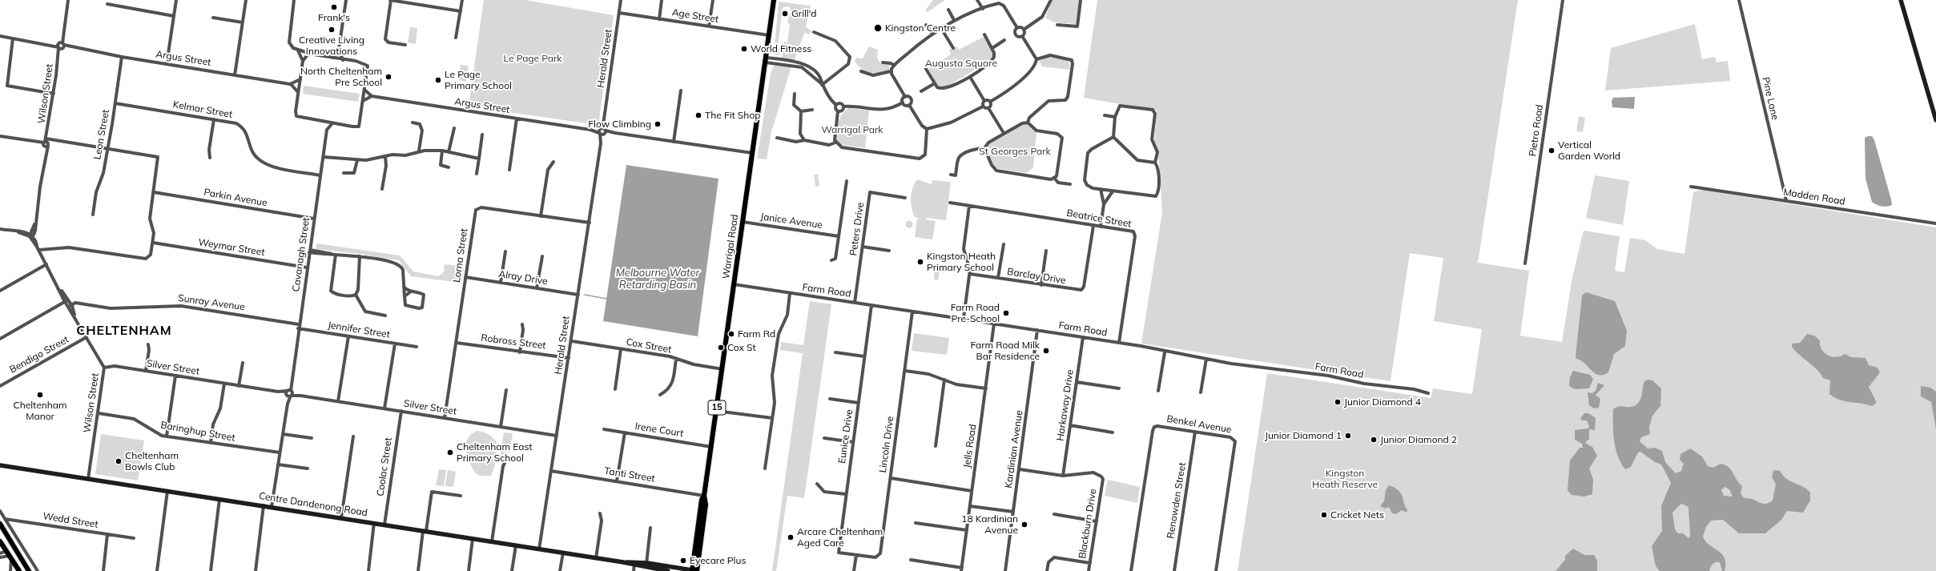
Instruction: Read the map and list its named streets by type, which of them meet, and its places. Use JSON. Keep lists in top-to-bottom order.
{
  "streets": {
    "highway": ["Warrigal Road", "15"],
    "main road": ["Centre Dandenong Road"],
    "street": [
      "Age Street",
      "Argus Street",
      "Herald Street",
      "Wilson Street",
      "Pine Lane",
      "Kelmar Street",
      "Pietro Road",
      "Leon Street",
      "Madden Road",
      "Parkin Avenue",
      "Beatrice Street",
      "Janice Avenue",
      "Peters Drive",
      "Weymar Street",
      "Cavanagh Street",
      "Lorna Street",
      "Barclay Drive",
      "Alray Drive",
      "Farm Road",
      "Sunray Avenue",
      "Jennifer Street",
      "Robross Street",
      "Cox Street",
      "Bendigo Street",
      "Silver Street",
      "Harkaway Drive",
      "Benkel Avenue",
      "Irene Court",
      "Baringhup Street",
      "Eunice Drive",
      "Lincoln Drive",
      "Jells Road",
      "Kardinian Avenue",
      "Coolac Street",
      "Tanti Street",
      "Renowden Street",
      "Wedd Street",
      "Blackburn Drive"
    ]
  },
  "crossings": [
    ["Age Street", "Herald Street"],
    ["Age Street", "Warrigal Road"],
    ["Argus Street", "Herald Street"],
    ["Argus Street", "Wilson Street"],
    ["Argus Street", "Leon Street"],
    ["Argus Street", "Warrigal Road"],
    ["Herald Street", "Lorna Street"],
    ["Herald Street", "Alray Drive"],
    ["Herald Street", "Robross Street"],
    ["Herald Street", "Cox Street"],
    ["Herald Street", "Silver Street"],
    ["Herald Street", "Tanti Street"],
    ["Herald Street", "Centre Dandenong Road"],
    ["Wilson Street", "Sunray Avenue"],
    ["Wilson Street", "Bendigo Street"],
    ["Wilson Street", "Silver Street"],
    ["Wilson Street", "Baringhup Street"],
    ["Wilson Street", "Centre Dandenong Road"],
    ["Pine Lane", "Madden Road"],
    ["Kelmar Street", "Leon Street"],
    ["Kelmar Street", "Cavanagh Street"],
    ["Parkin Avenue", "Cavanagh Street"],
    ["Beatrice Street", "Farm Road"],
    ["Janice Avenue", "Warrigal Road"],
    ["Peters Drive", "Farm Road"],
    ["Warrigal Road", "Farm Road"],
    ["Warrigal Road", "Cox Street"],
    ["Warrigal Road", "Irene Court"],
    ["Warrigal Road", "Tanti Street"],
    ["Warrigal Road", "Centre Dandenong Road"],
    ["Weymar Street", "Cavanagh Street"],
    ["Cavanagh Street", "Sunray Avenue"],
    ["Cavanagh Street", "Jennifer Street"],
    ["Cavanagh Street", "Silver Street"],
    ["Cavanagh Street", "Baringhup Street"],
    ["Cavanagh Street", "Centre Dandenong Road"],
    ["Lorna Street", "Alray Drive"],
    ["Lorna Street", "Robross Street"],
    ["Lorna Street", "Silver Street"],
    ["Farm Road", "Harkaway Drive"],
    ["Farm Road", "Eunice Drive"],
    ["Farm Road", "Lincoln Drive"],
    ["Farm Road", "Jells Road"],
    ["Farm Road", "Kardinian Avenue"],
    ["Silver Street", "Coolac Street"],
    ["Harkaway Drive", "Blackburn Drive"],
    ["Benkel Avenue", "Renowden Street"],
    ["Eunice Drive", "Lincoln Drive"],
    ["Coolac Street", "Centre Dandenong Road"]
  ],
  "districts": ["CHELTENHAM"],
  "water": ["Melbourne Water Retarding Basin"],
  "parks": [
    "Le Page Park",
    "Augusta Square",
    "Warrigal Park",
    "St Georges Park",
    "Kingston Heath Reserve"
  ],
  "places": [
    "Frank's",
    "Grill'd",
    "Kingston Centre",
    "Creative Living Innovations",
    "World Fitness",
    "North Cheltenham Pre School",
    "Le Page Primary School",
    "The Fit Shop",
    "Flow Climbing",
    "Vertical Garden World",
    "Kingston Heath Primary School",
    "Farm Road Pre-School",
    "Farm Rd",
    "Cox St",
    "Farm Road Milk Bar Residence",
    "Cheltenham Manor",
    "Junior Diamond 4",
    "Junior Diamond 1",
    "Junior Diamond 2",
    "Cheltenham East Primary School",
    "Cheltenham Bowls Club",
    "Cricket Nets",
    "18 Kardinian Avenue",
    "Arcare Cheltenham Aged Care",
    "Eyecare Plus"
  ]
}
